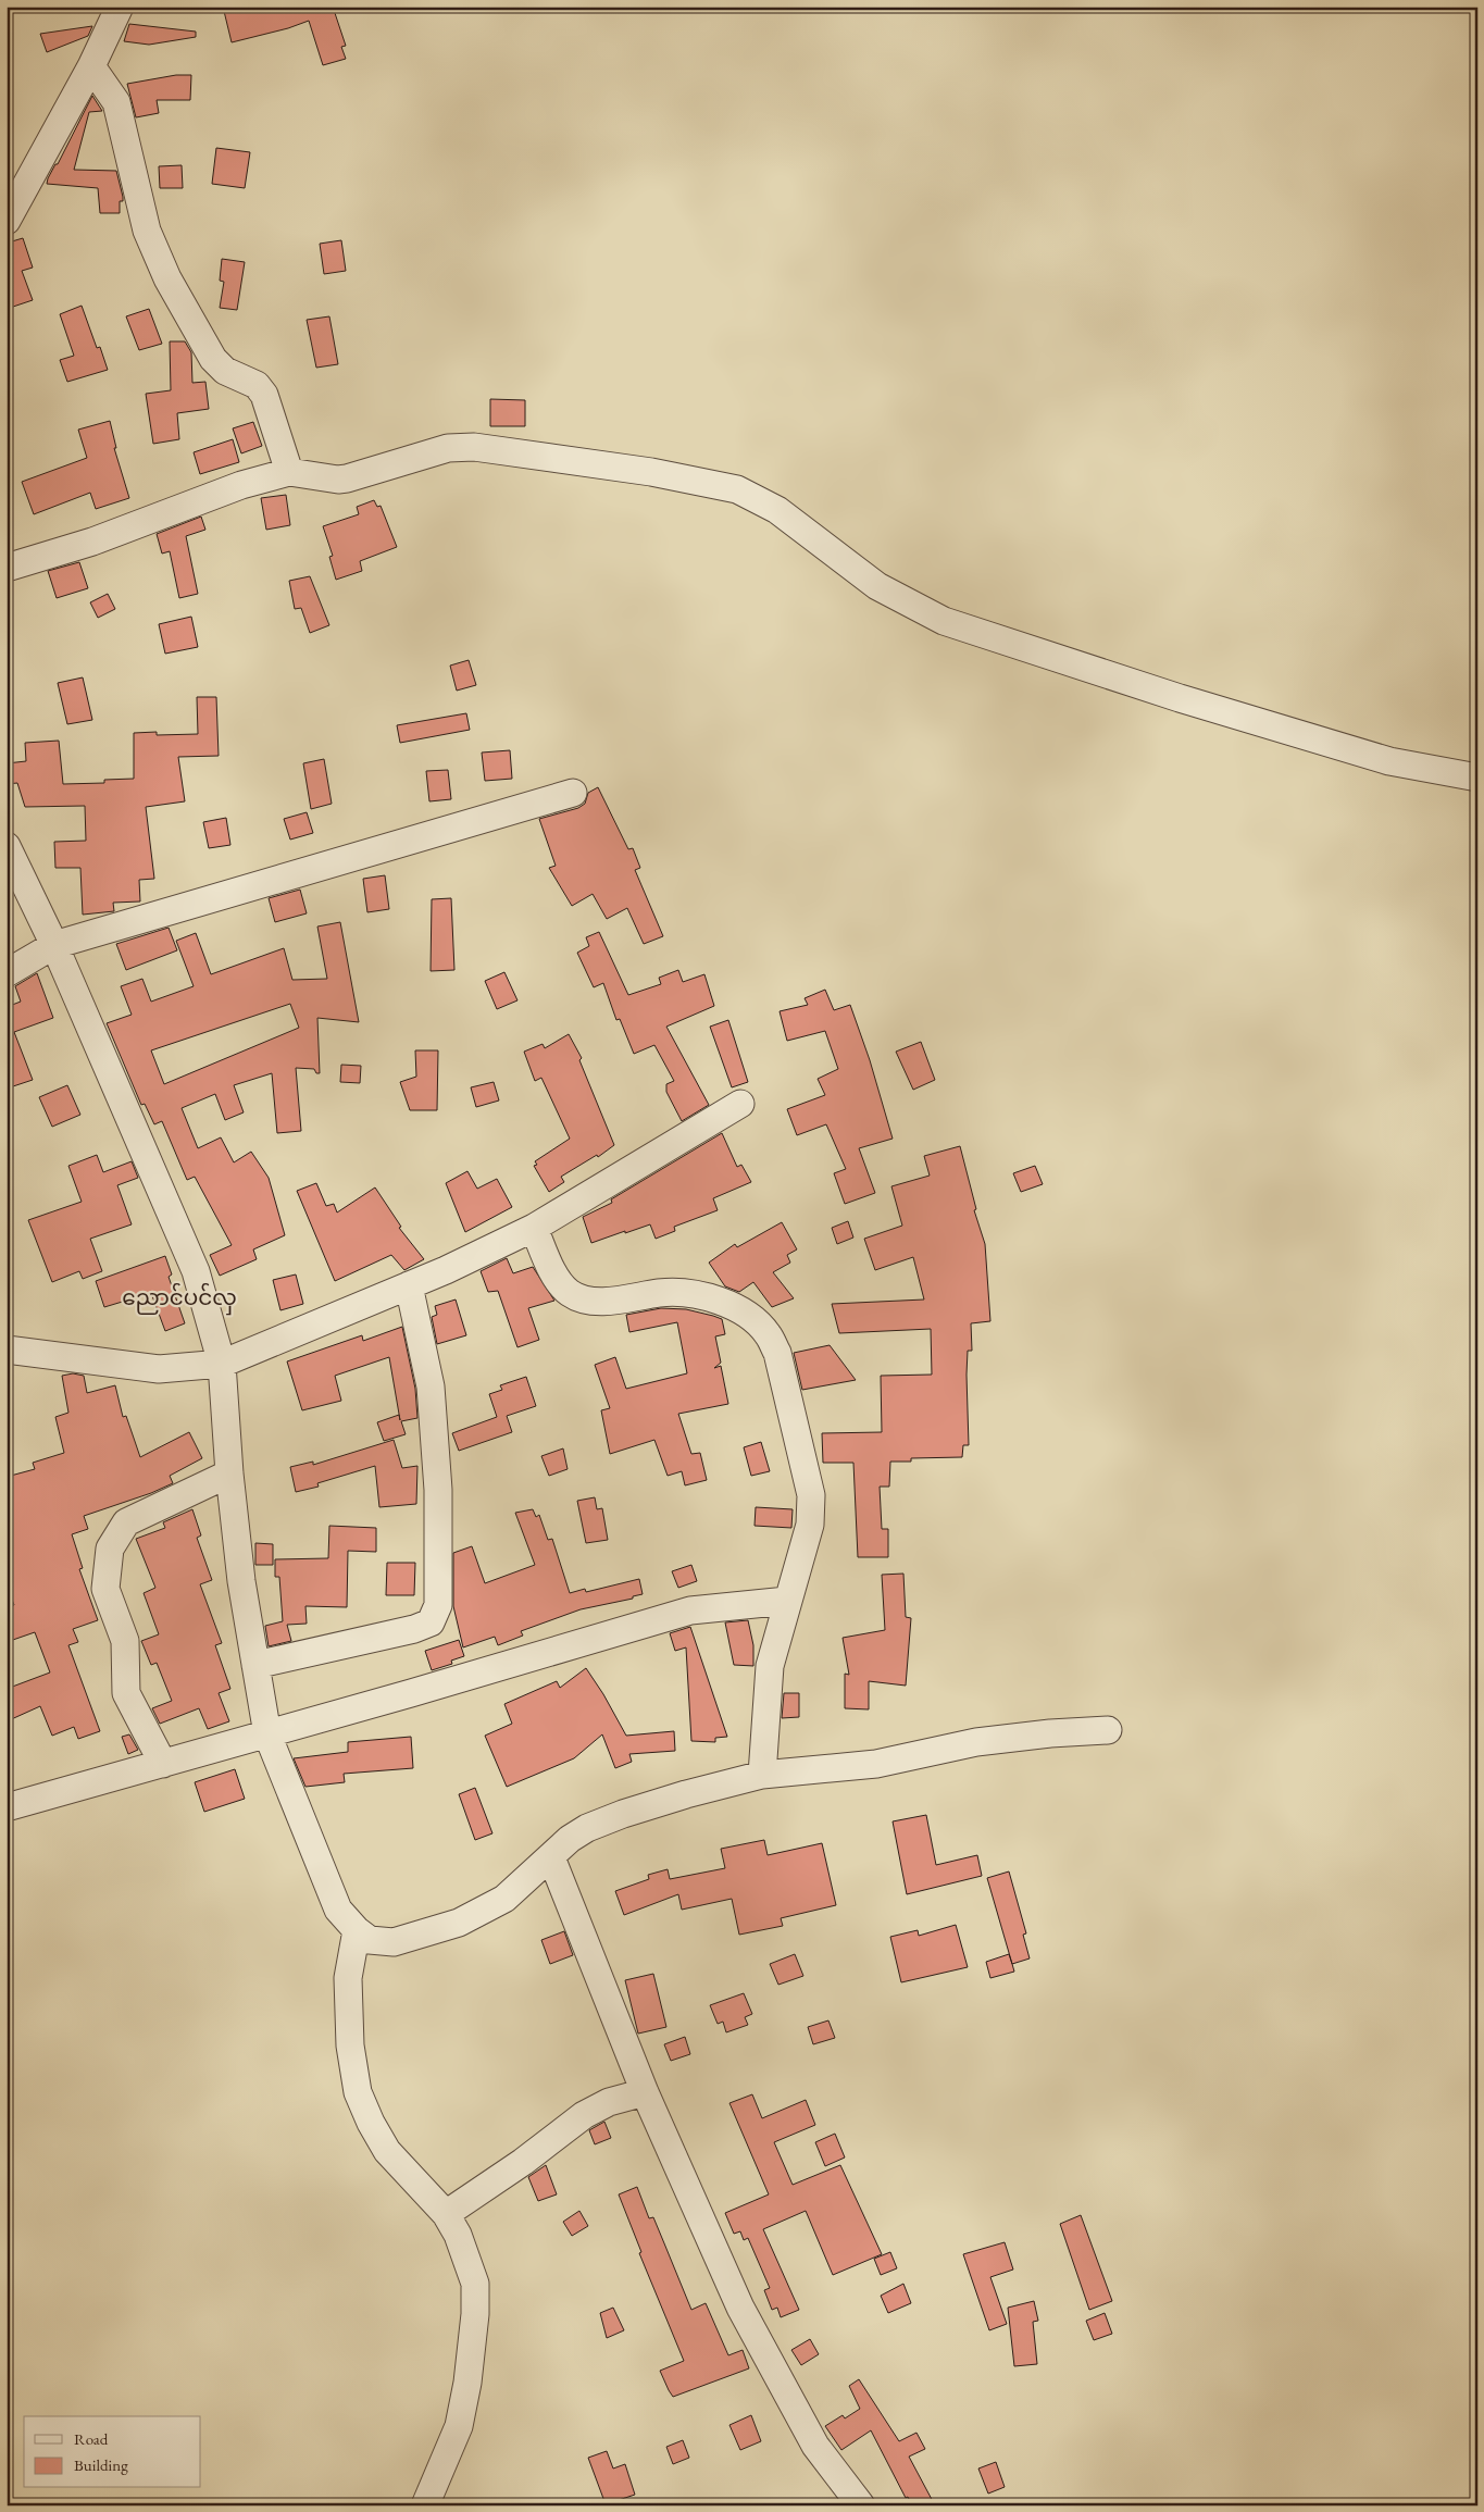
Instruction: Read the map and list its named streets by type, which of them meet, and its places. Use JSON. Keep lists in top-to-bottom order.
{
  "districts": ["ညောင်ပင်လှ"],
  "legend": ["Road", "Building"]
}
